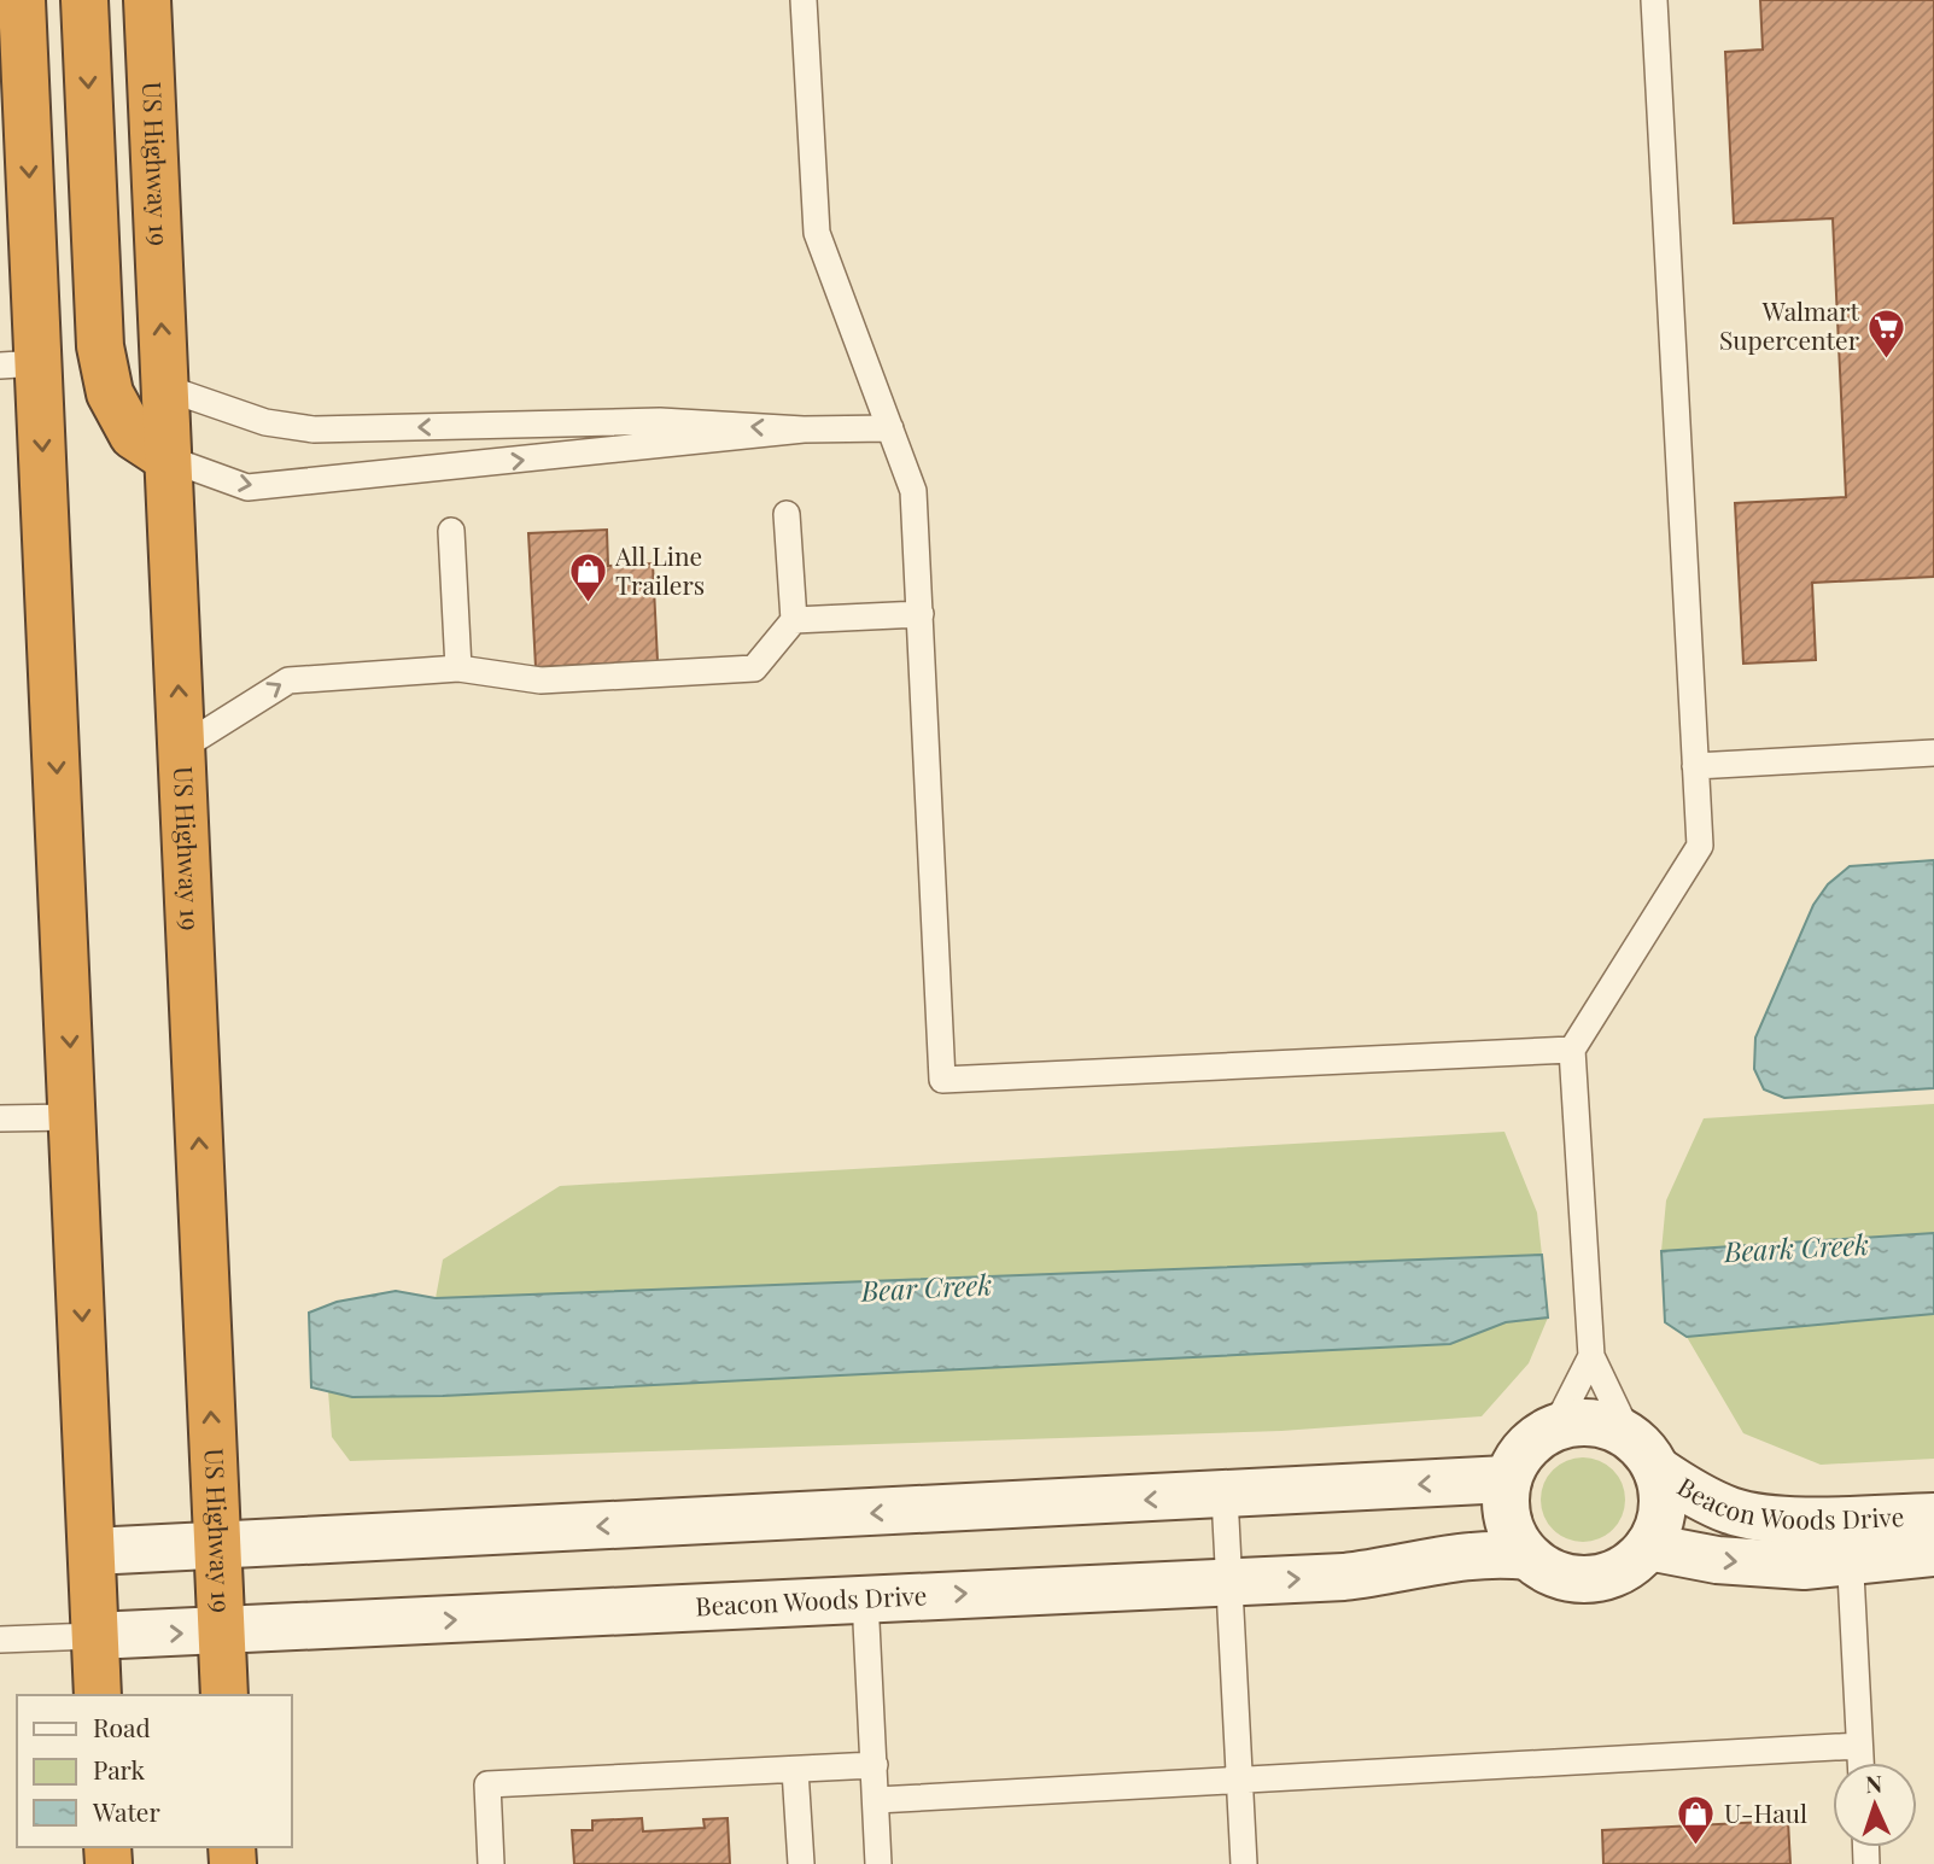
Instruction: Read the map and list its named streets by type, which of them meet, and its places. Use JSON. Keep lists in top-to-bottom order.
{
  "streets": {
    "highway": ["US Highway 19"],
    "street": ["Beacon Woods Drive"]
  },
  "crossings": [
    ["US Highway 19", "Beacon Woods Drive"]
  ],
  "water": ["Beark Creek", "Bear Creek"],
  "places": {
    "supermarket": ["Walmart Supercenter"],
    "shop": ["All Line Trailers", "U-Haul"]
  },
  "legend": ["Road", "Park", "Water"],
  "north": "top"
}
